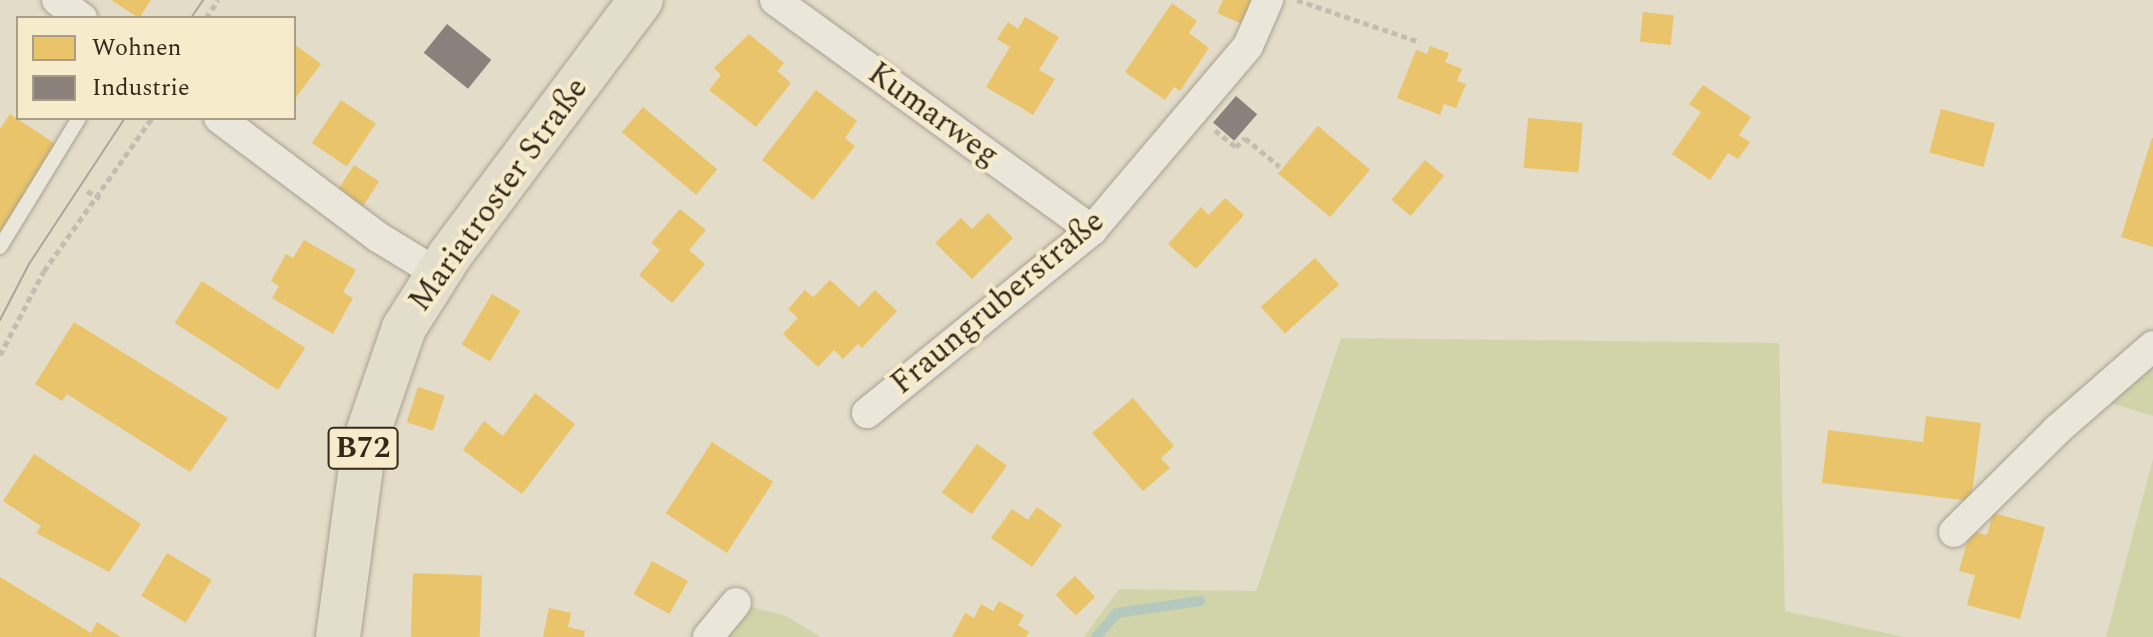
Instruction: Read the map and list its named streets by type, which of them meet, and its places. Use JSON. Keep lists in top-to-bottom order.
{
  "streets": {
    "main road": ["Mariatroster Straße", "B72"],
    "street": ["Kumarweg", "Fraungruberstraße"]
  },
  "crossings": [
    ["Kumarweg", "Fraungruberstraße"]
  ],
  "legend": ["Wohnen", "Industrie"]
}
